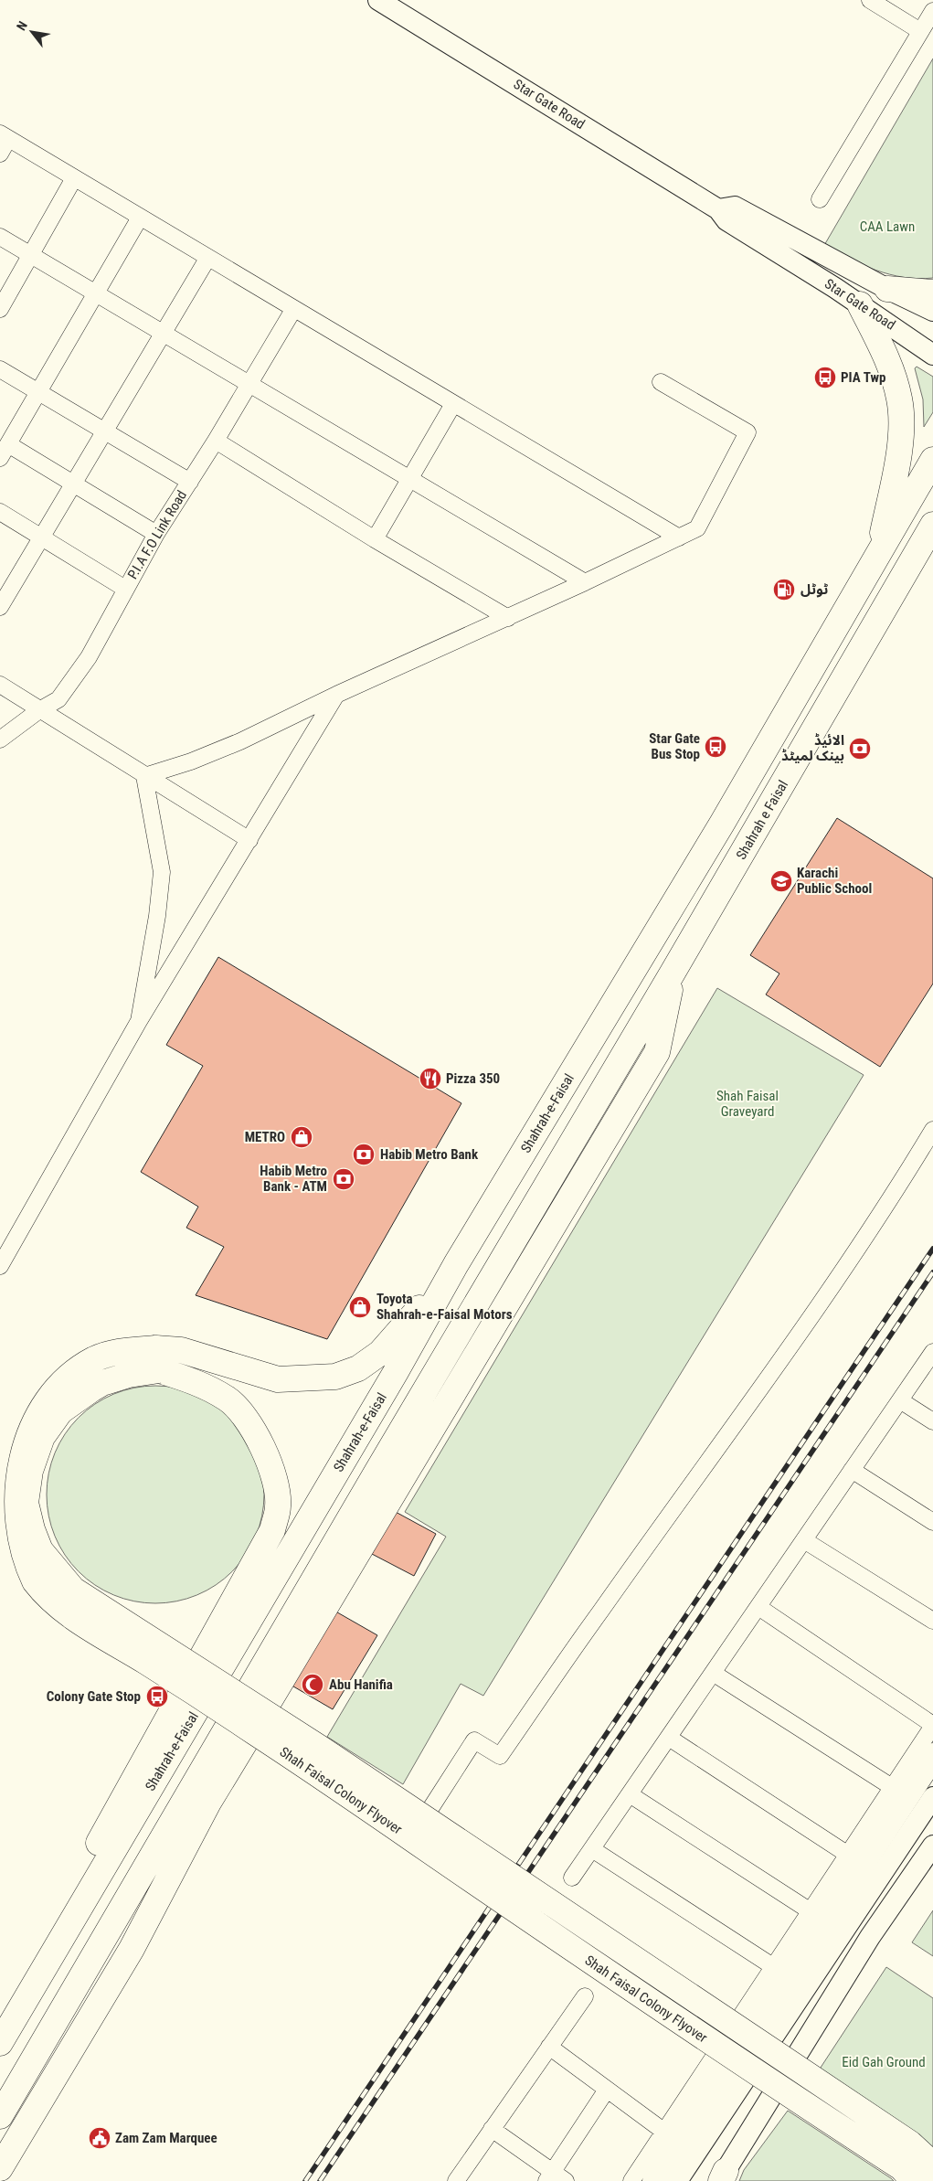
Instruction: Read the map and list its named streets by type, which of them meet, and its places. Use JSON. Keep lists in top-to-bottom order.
{
  "streets": {
    "main road": ["Shahrah e Faisal", "Shahrah-e-Faisal", "Shah Faisal Colony Flyover"],
    "street": ["Star Gate Road", "P.I.A F.O Link Road"]
  },
  "crossings": [
    ["Shahrah-e-Faisal", "Shah Faisal Colony Flyover"]
  ],
  "parks": ["CAA Lawn", "Shah Faisal Graveyard", "Eid Gah Ground"],
  "places": {
    "bus stop": ["PIA Twp", "Star Gate Bus Stop", "Colony Gate Stop"],
    "fuel station": ["ٹوٹل"],
    "bank": ["الائیڈ بینک لمیٹڈ", "Habib Metro Bank", "Habib Metro Bank - ATM"],
    "school or university": ["Karachi Public School"],
    "restaurant": ["Pizza 350"],
    "shop": ["METRO", "Toyota Shahrah-e-Faisal Motors"],
    "mosque": ["Abu Hanifia"],
    "public building": ["Zam Zam Marquee"]
  },
  "north": "top left"
}
